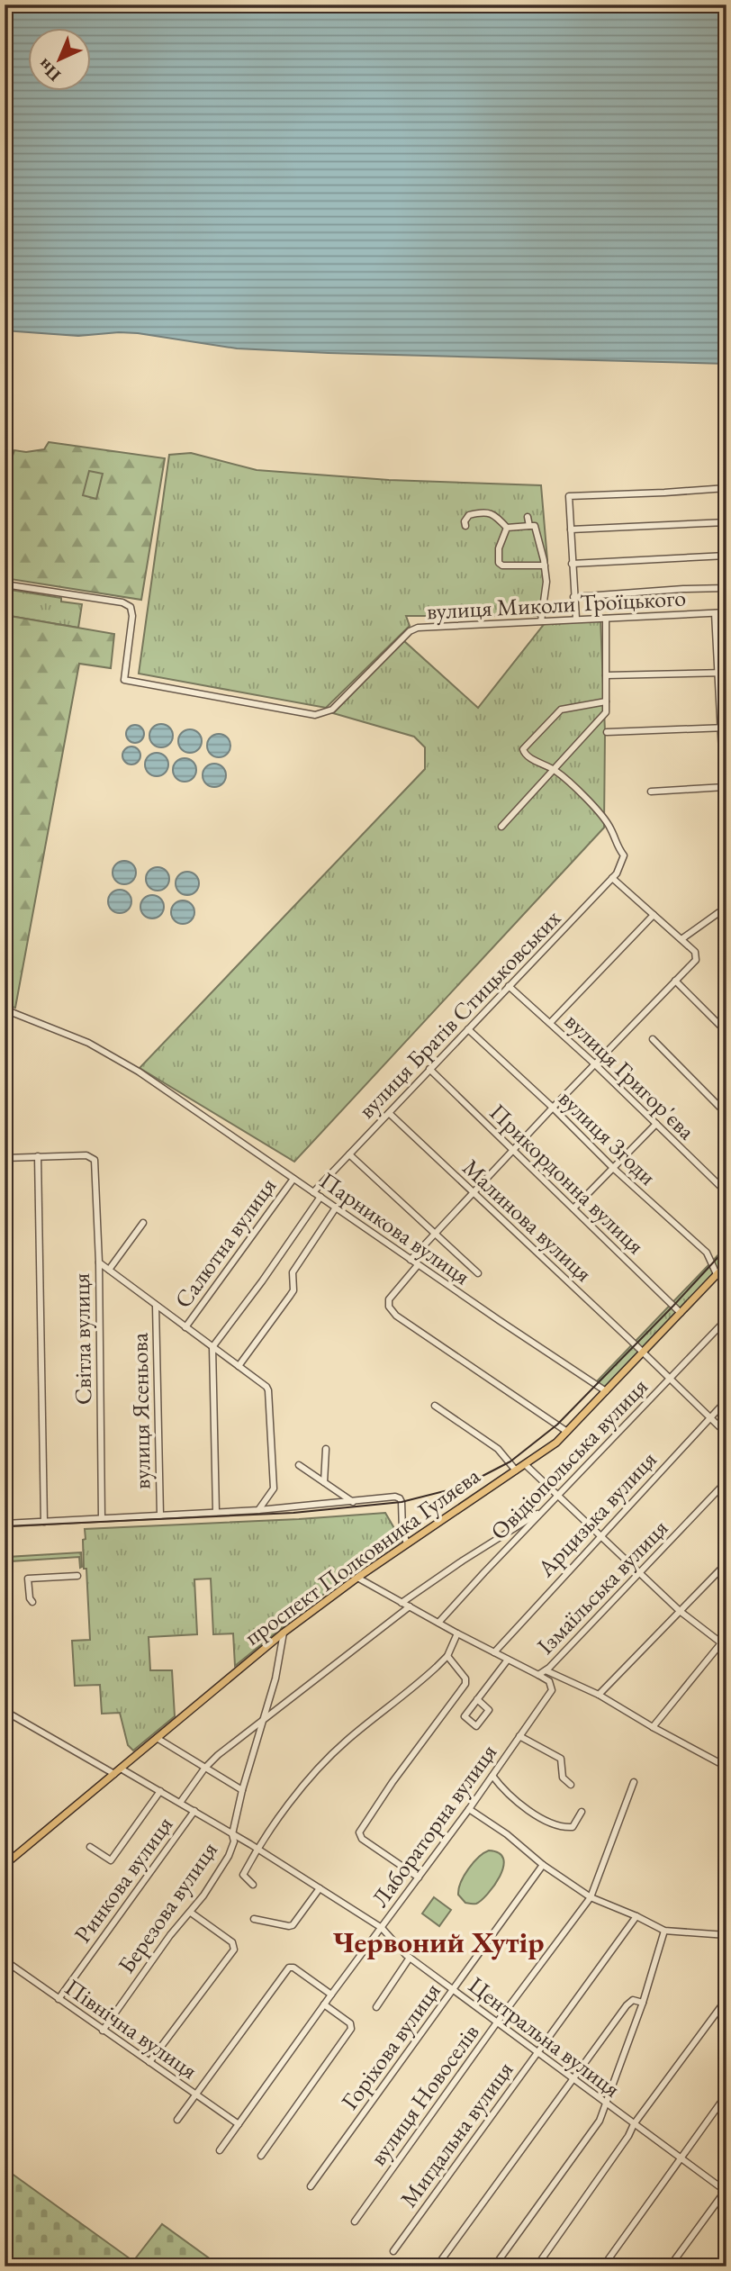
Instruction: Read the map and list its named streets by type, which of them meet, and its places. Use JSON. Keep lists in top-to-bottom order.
{
  "streets": {
    "main road": ["проспект Полковника Гуляєва"],
    "street": [
      "вулиця Миколи Троїцького",
      "вулиця Братів Стицьковських",
      "вулиця Григор'єва",
      "вулиця Згоди",
      "Прикордонна вулиця",
      "Малинова вулиця",
      "Парникова вулиця",
      "Салютна вулиця",
      "Світла вулиця",
      "вулиця Ясеньова",
      "Овідіопольська вулиця",
      "Арцизька вулиця",
      "Ізмаїльська вулиця",
      "Лабораторна вулиця",
      "Ринкова вулиця",
      "Березова вулиця",
      "Північна вулиця",
      "Центральна вулиця",
      "Горіхова вулиця",
      "вулиця Новоселів",
      "Мигдальна вулиця"
    ]
  },
  "crossings": [
    ["вулиця Братів Стицьковських", "вулиця Григор'єва"],
    ["вулиця Братів Стицьковських", "вулиця Згоди"],
    ["вулиця Братів Стицьковських", "Прикордонна вулиця"],
    ["вулиця Братів Стицьковських", "Малинова вулиця"],
    ["вулиця Братів Стицьковських", "Парникова вулиця"],
    ["вулиця Згоди", "проспект Полковника Гуляєва"],
    ["Прикордонна вулиця", "проспект Полковника Гуляєва"],
    ["Малинова вулиця", "Овідіопольська вулиця"],
    ["Малинова вулиця", "Арцизька вулиця"],
    ["Малинова вулиця", "проспект Полковника Гуляєва"],
    ["Парникова вулиця", "Салютна вулиця"],
    ["Парникова вулиця", "проспект Полковника Гуляєва"],
    ["Овідіопольська вулиця", "Ізмаїльська вулиця"],
    ["Арцизька вулиця", "Ізмаїльська вулиця"],
    ["проспект Полковника Гуляєва", "Ізмаїльська вулиця"],
    ["проспект Полковника Гуляєва", "Центральна вулиця"],
    ["Ізмаїльська вулиця", "Лабораторна вулиця"],
    ["Лабораторна вулиця", "Північна вулиця"],
    ["Лабораторна вулиця", "Центральна вулиця"],
    ["Ринкова вулиця", "Північна вулиця"],
    ["Ринкова вулиця", "Центральна вулиця"],
    ["Березова вулиця", "Північна вулиця"],
    ["Березова вулиця", "Центральна вулиця"],
    ["Центральна вулиця", "Горіхова вулиця"],
    ["Центральна вулиця", "вулиця Новоселів"],
    ["Центральна вулиця", "Мигдальна вулиця"]
  ],
  "districts": ["Червоний Хутір"],
  "north": "bottom left"
}
